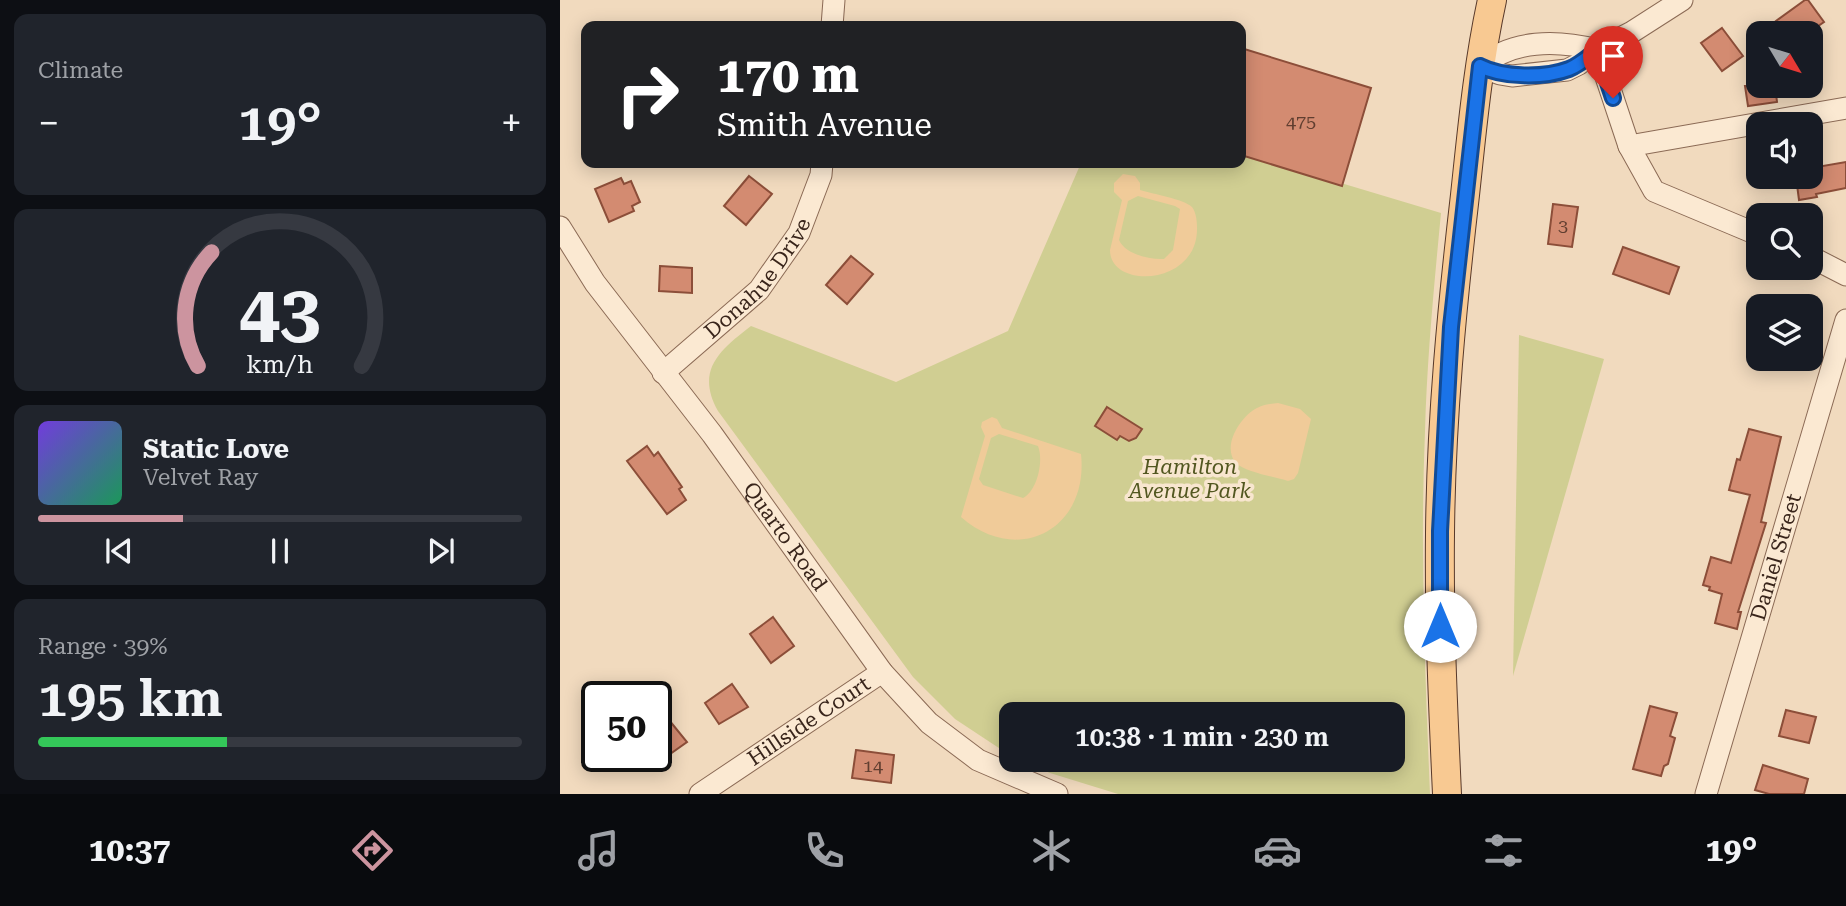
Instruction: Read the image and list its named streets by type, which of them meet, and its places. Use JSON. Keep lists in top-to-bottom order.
{
  "streets": {
    "street": [
      "Donahue Drive",
      "Quarto Road",
      "Daniel Street",
      "Hillside Court"
    ]
  },
  "crossings": [
    ["Donahue Drive", "Quarto Road"],
    ["Quarto Road", "Hillside Court"]
  ],
  "parks": ["Hamilton Avenue Park"],
  "house_numbers": ["475", "3", "14"],
  "north": "bottom right",
  "page": {
    "tile": [
      "Climate",
      ["Range · 39%", "195 km"]
    ],
    "turn": ["170 m", "Smith Avenue"],
    "heat": ["−", "19°", "+"],
    "song": ["Static Love", "Velvet Ray"],
    "limit": "50",
    "trip": "10:38 · 1 min · 230 m",
    "tabs": ["10:37", "19°"],
    "gauge": ["43", "km/h"]
  }
}
